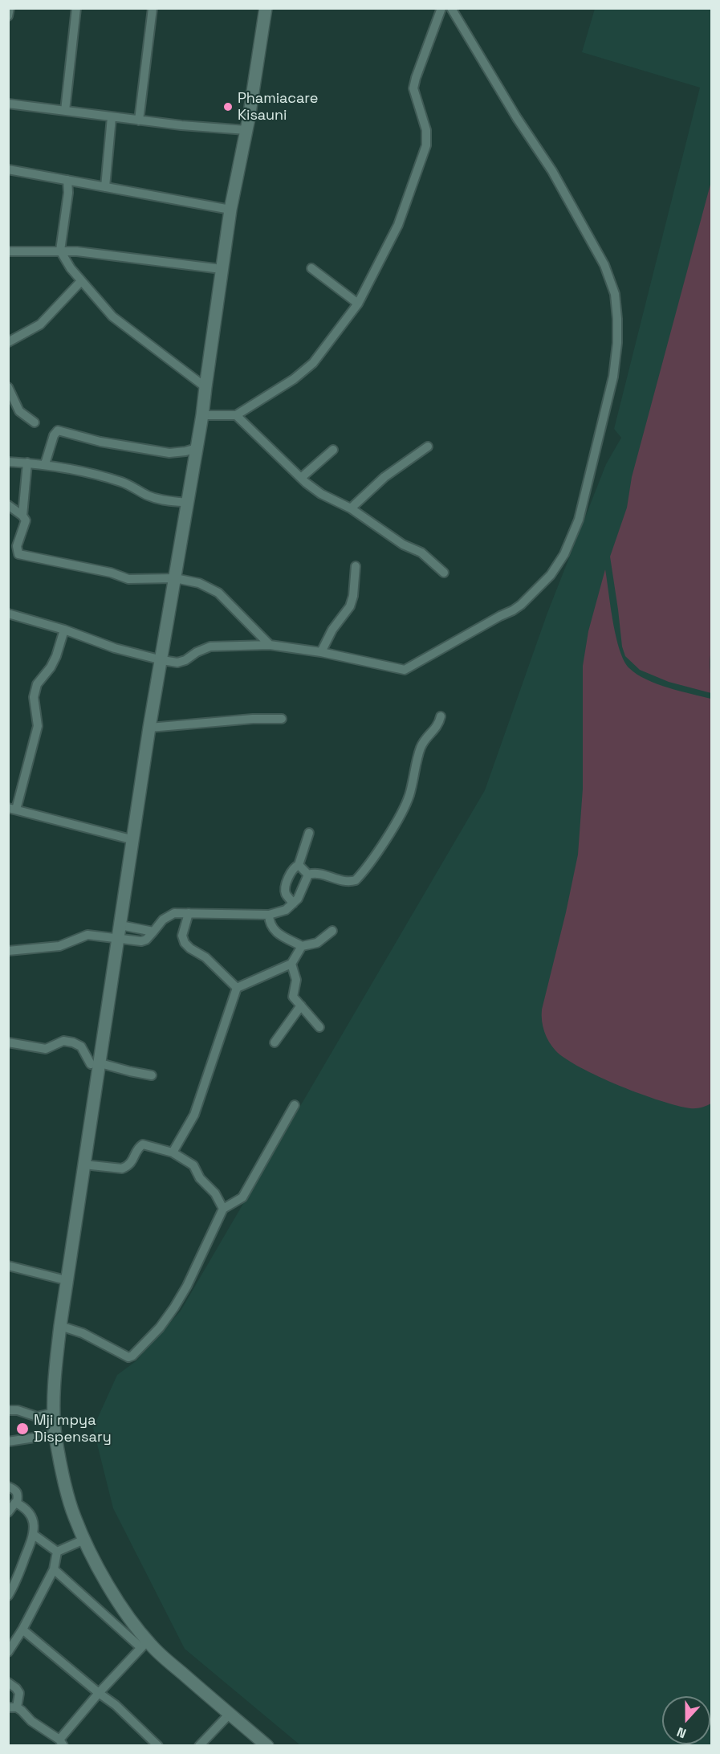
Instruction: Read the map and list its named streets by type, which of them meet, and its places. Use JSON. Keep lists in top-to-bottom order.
{
  "places": ["Phamiacare Kisauni", "Mji mpya Dispensary"],
  "north": "bottom"
}
